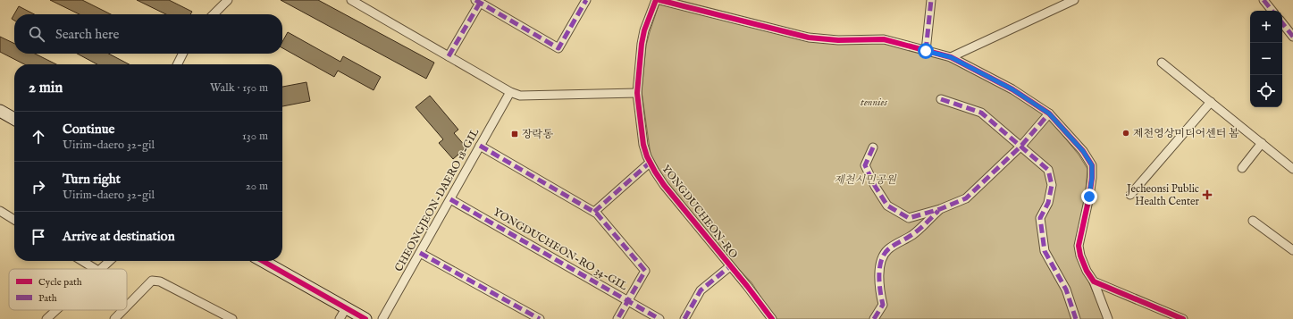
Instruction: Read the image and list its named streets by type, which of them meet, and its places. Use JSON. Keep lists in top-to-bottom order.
{
  "streets": {
    "street": ["CHEONGJEON-DAERO 18-GIL", "YONGDUCHEON-RO", "YONGDUCHEON-RO 34-GIL"]
  },
  "crossings": [
    ["CHEONGJEON-DAERO 18-GIL", "YONGDUCHEON-RO 34-GIL"]
  ],
  "parks": ["tennies", "제천시민공원"],
  "places": {
    "other": ["제천영상미디어센터 봄"],
    "transit": ["장락동"],
    "health": ["Jecheonsi Public Health Center"]
  },
  "legend": ["Cycle path", "Path"],
  "page": {
    "map_buttons": ["+", "−"],
    "search": "Search here",
    "heading": ["2 min", "Walk · 150 m"],
    "list": [
      ["Continue", "Uirim-daero 32-gil", "130 m"],
      ["Turn right", "Uirim-daero 32-gil", "20 m"],
      "Arrive at destination"
    ]
  }
}
